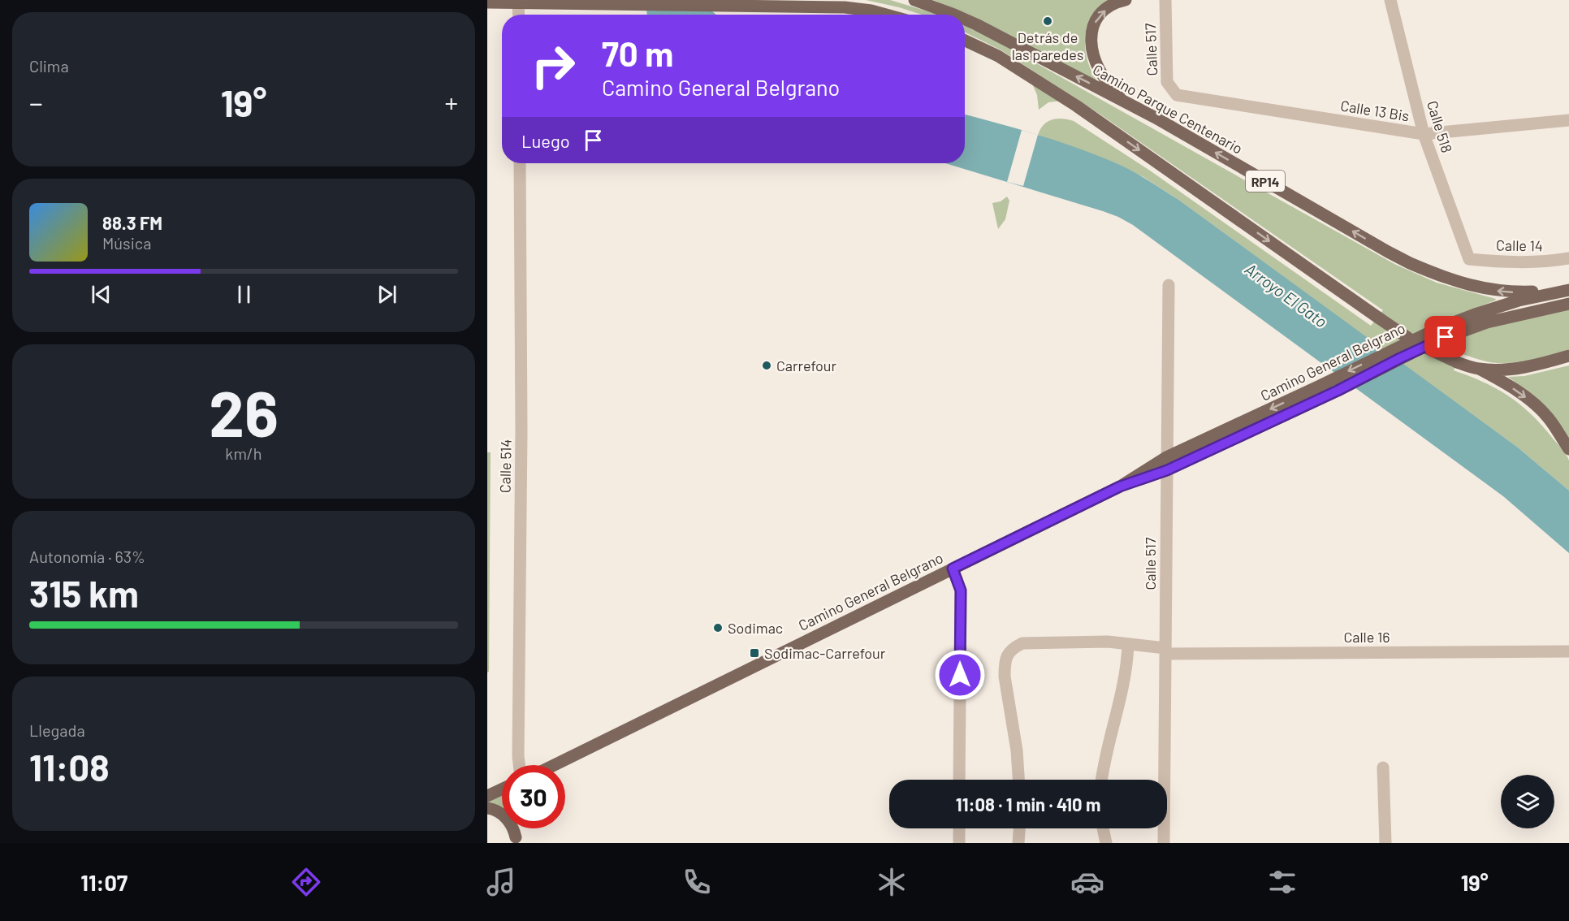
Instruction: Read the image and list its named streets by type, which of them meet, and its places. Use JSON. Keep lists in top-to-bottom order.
{
  "streets": {
    "main road": ["Camino Parque Centenario", "RP14", "Camino General Belgrano"],
    "street": [
      "Calle 517",
      "Calle 13 Bis",
      "Calle 518",
      "Calle 14",
      "Calle 514",
      "Calle 16"
    ]
  },
  "crossings": [
    ["Calle 517", "Calle 13 Bis"],
    ["Calle 517", "Camino General Belgrano"],
    ["Calle 517", "Calle 16"],
    ["Camino Parque Centenario", "Camino General Belgrano"],
    ["Calle 13 Bis", "Calle 518"],
    ["Calle 518", "Calle 14"]
  ],
  "water": ["Arroyo El Gato"],
  "places": {
    "other": ["Detrás de las paredes", "Carrefour", "Sodimac"],
    "transit": ["Sodimac-Carrefour"]
  },
  "page": {
    "tile": [
      "Clima",
      ["26", "km/h"],
      ["Autonomía · 63%", "315 km"],
      ["Llegada", "11:08"]
    ],
    "turn": ["70 m", "Camino General Belgrano"],
    "heat": ["−", "19°", "+"],
    "then": "Luego",
    "song": ["88.3 FM", "Música"],
    "limit": "30",
    "trip": "11:08 · 1 min · 410 m",
    "tabs": ["11:07", "19°"]
  }
}
